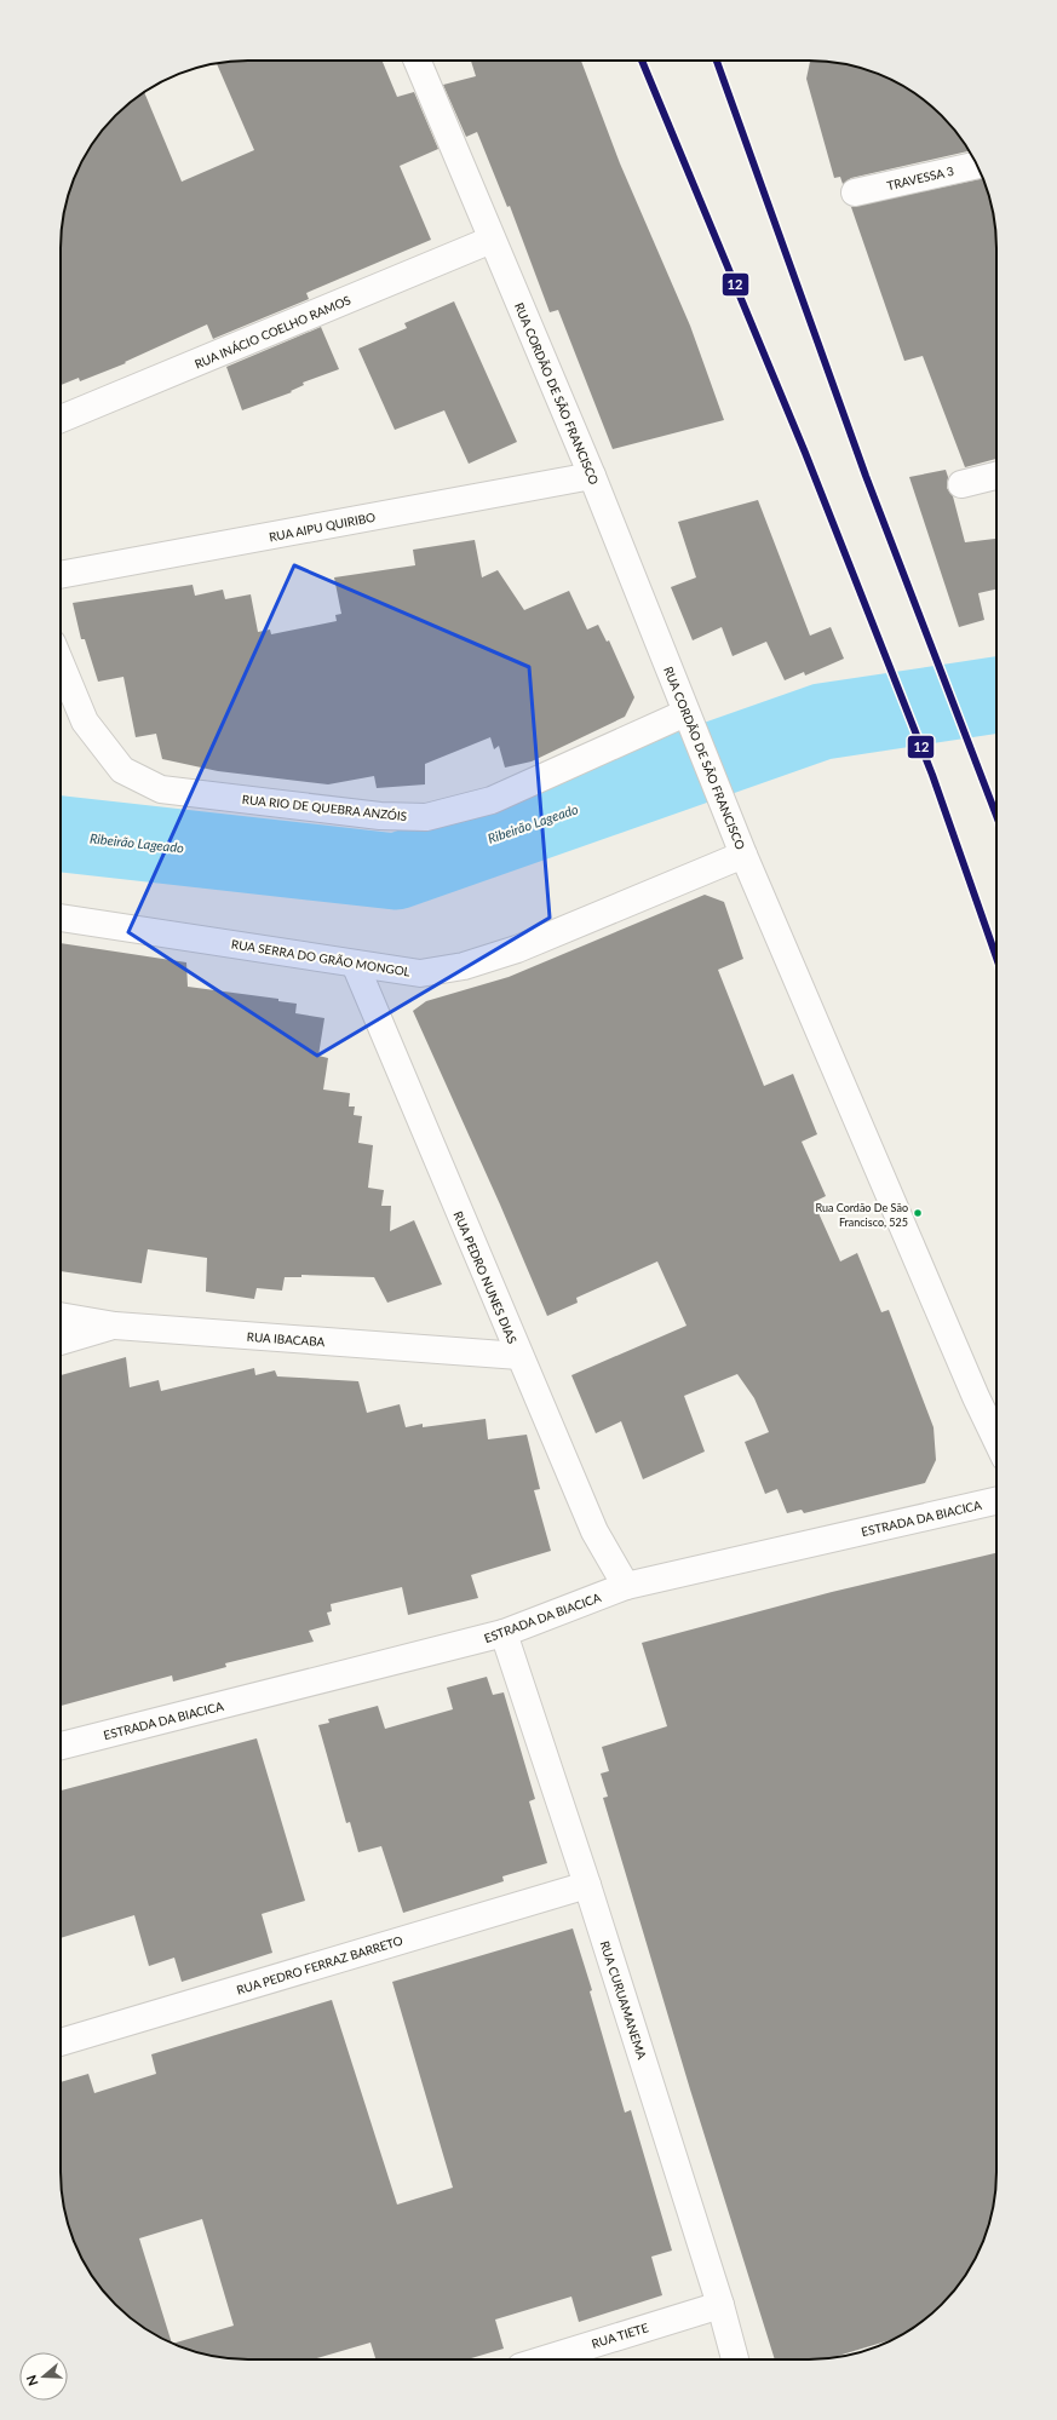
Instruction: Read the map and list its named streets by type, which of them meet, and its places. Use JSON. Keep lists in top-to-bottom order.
{
  "streets": {
    "street": [
      "TRAVESSA 3",
      "RUA INÁCIO COELHO RAMOS",
      "RUA CORDÃO DE SÃO FRANCISCO",
      "RUA AIPU QUIRIBO",
      "RUA RIO DE QUEBRA ANZÓIS",
      "RUA SERRA DO GRÃO MONGOL",
      "RUA PEDRO NUNES DIAS",
      "RUA IBACABA",
      "ESTRADA DA BIACICA",
      "RUA PEDRO FERRAZ BARRETO",
      "RUA CURUAMANEMA",
      "RUA TIETE"
    ]
  },
  "crossings": [
    ["RUA INÁCIO COELHO RAMOS", "RUA CORDÃO DE SÃO FRANCISCO"],
    ["RUA CORDÃO DE SÃO FRANCISCO", "RUA AIPU QUIRIBO"],
    ["RUA CORDÃO DE SÃO FRANCISCO", "RUA RIO DE QUEBRA ANZÓIS"],
    ["RUA CORDÃO DE SÃO FRANCISCO", "RUA SERRA DO GRÃO MONGOL"],
    ["RUA SERRA DO GRÃO MONGOL", "RUA PEDRO NUNES DIAS"],
    ["RUA PEDRO NUNES DIAS", "RUA IBACABA"],
    ["RUA PEDRO NUNES DIAS", "ESTRADA DA BIACICA"],
    ["ESTRADA DA BIACICA", "RUA CURUAMANEMA"],
    ["RUA PEDRO FERRAZ BARRETO", "RUA CURUAMANEMA"],
    ["RUA CURUAMANEMA", "RUA TIETE"]
  ],
  "water": ["Ribeirão Lageado"],
  "places": ["Rua Cordão De São Francisco, 525"],
  "lines": ["transit line 12"],
  "north": "left"
}
